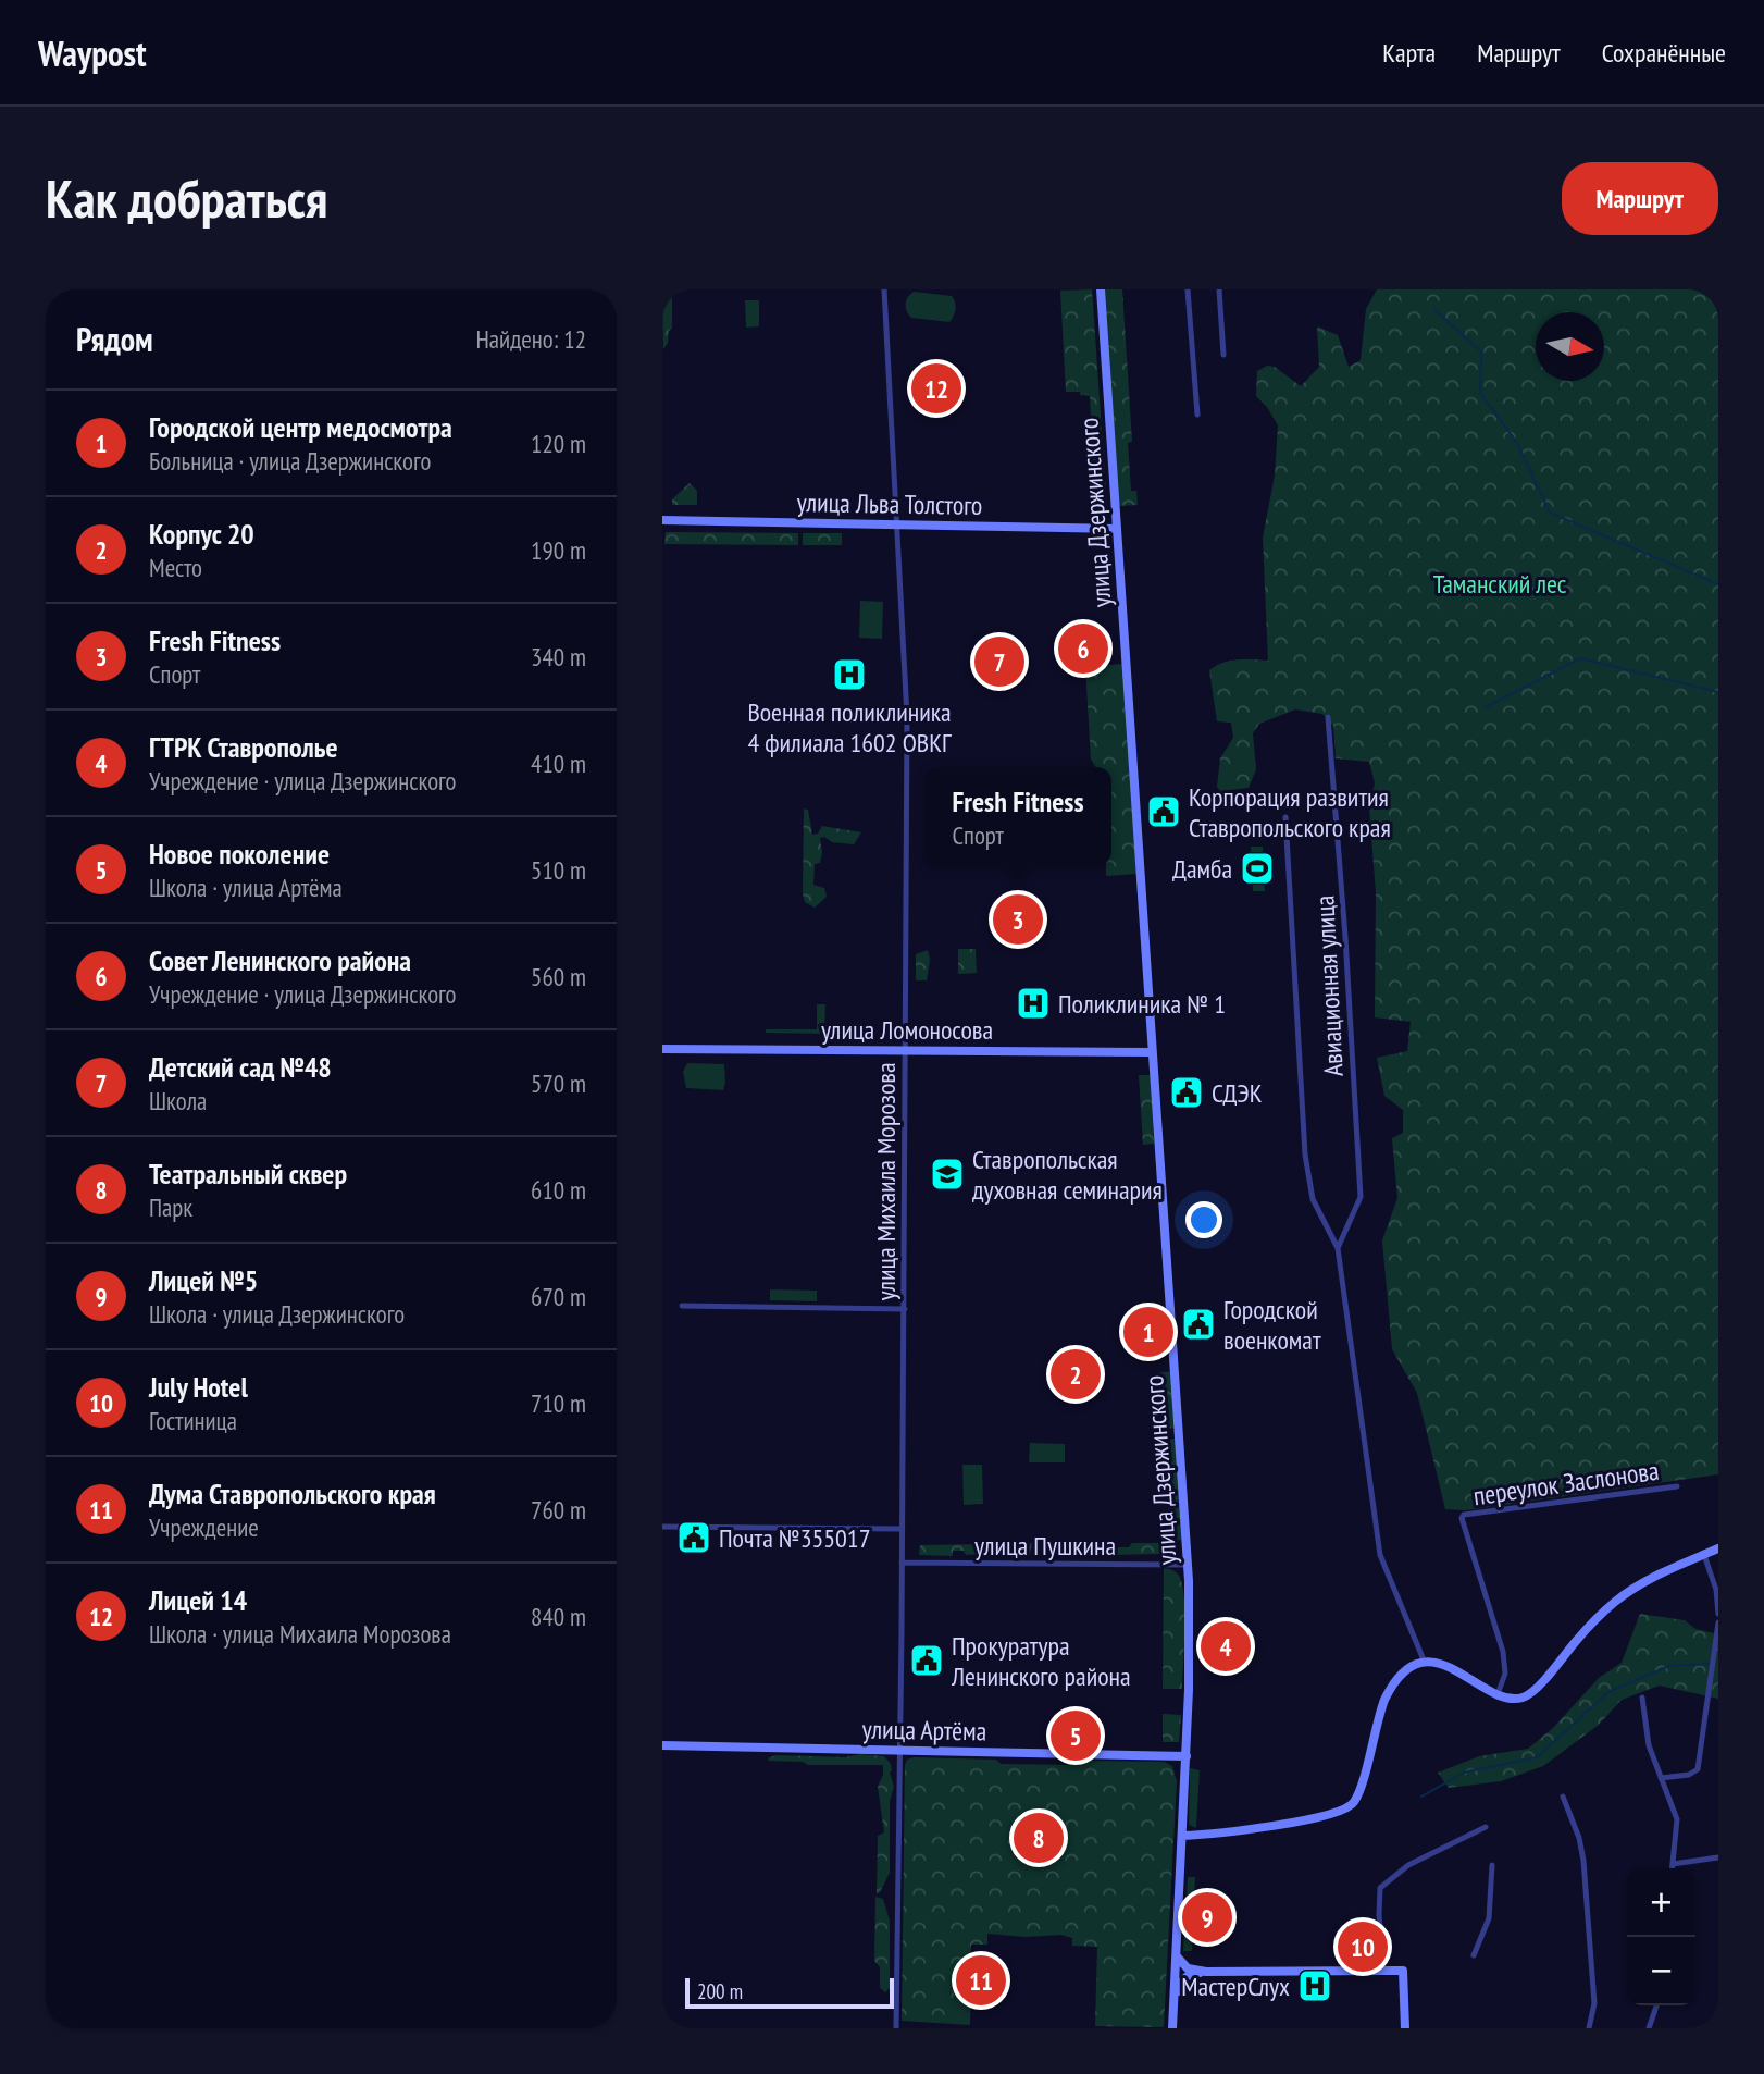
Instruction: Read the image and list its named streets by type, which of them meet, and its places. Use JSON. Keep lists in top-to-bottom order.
{
  "streets": {
    "street": [
      "улица Льва Толстого",
      "улица Дзержинского",
      "Авиационная улица",
      "улица Ломоносова",
      "улица Михаила Морозова",
      "переулок Заслонова",
      "улица Пушкина",
      "улица Артёма"
    ]
  },
  "crossings": [
    ["улица Льва Толстого", "улица Дзержинского"],
    ["улица Льва Толстого", "улица Михаила Морозова"],
    ["улица Дзержинского", "улица Ломоносова"],
    ["улица Дзержинского", "улица Пушкина"],
    ["улица Дзержинского", "улица Артёма"],
    ["улица Ломоносова", "улица Михаила Морозова"],
    ["улица Михаила Морозова", "улица Пушкина"],
    ["улица Михаила Морозова", "улица Артёма"]
  ],
  "parks": ["Таманский лес"],
  "places": {
    "hospital": ["Военная поликлиника 4 филиала 1602 ОВКГ", "Поликлиника № 1", "МастерСлух"],
    "public building": [
      "Корпорация развития Ставропольского края",
      "СДЭК",
      "Городской военкомат",
      "Почта №355017",
      "Прокуратура Ленинского района"
    ],
    "sports": ["Дамба"],
    "school or university": ["Ставропольская духовная семинария"]
  },
  "scale_bar": "200 m",
  "north": "right",
  "page": {
    "header": "Waypost",
    "nav": ["Карта", "Маршрут", "Сохранённые"],
    "buttons": "Маршрут",
    "title": "Как добраться",
    "heading": ["Рядом", "Найдено: 12"],
    "pins": [
      "12",
      "6",
      "7",
      "3",
      "1",
      "2",
      "4",
      "5",
      "8",
      "9",
      "10",
      "11"
    ],
    "list": [
      {
        "mark": "1",
        "name": "Городской центр медосмотра",
        "note": "Больница · улица Дзержинского",
        "value": "120 m"
      },
      {
        "mark": "2",
        "name": "Корпус 20",
        "note": "Место",
        "value": "190 m"
      },
      {
        "mark": "3",
        "name": "Fresh Fitness",
        "note": "Спорт",
        "value": "340 m"
      },
      {
        "mark": "4",
        "name": "ГТРК Ставрополье",
        "note": "Учреждение · улица Дзержинского",
        "value": "410 m"
      },
      {
        "mark": "5",
        "name": "Новое поколение",
        "note": "Школа · улица Артёма",
        "value": "510 m"
      },
      {
        "mark": "6",
        "name": "Совет Ленинского района",
        "note": "Учреждение · улица Дзержинского",
        "value": "560 m"
      },
      {
        "mark": "7",
        "name": "Детский сад №48",
        "note": "Школа",
        "value": "570 m"
      },
      {
        "mark": "8",
        "name": "Театральный сквер",
        "note": "Парк",
        "value": "610 m"
      },
      {
        "mark": "9",
        "name": "Лицей №5",
        "note": "Школа · улица Дзержинского",
        "value": "670 m"
      },
      {
        "mark": "10",
        "name": "July Hotel",
        "note": "Гостиница",
        "value": "710 m"
      },
      {
        "mark": "11",
        "name": "Дума Ставропольского края",
        "note": "Учреждение",
        "value": "760 m"
      },
      {
        "mark": "12",
        "name": "Лицей 14",
        "note": "Школа · улица Михаила Морозова",
        "value": "840 m"
      }
    ],
    "popup": ["Fresh Fitness", "Спорт"],
    "map_buttons": ["+", "−"],
    "scale": "200 m"
  }
}
